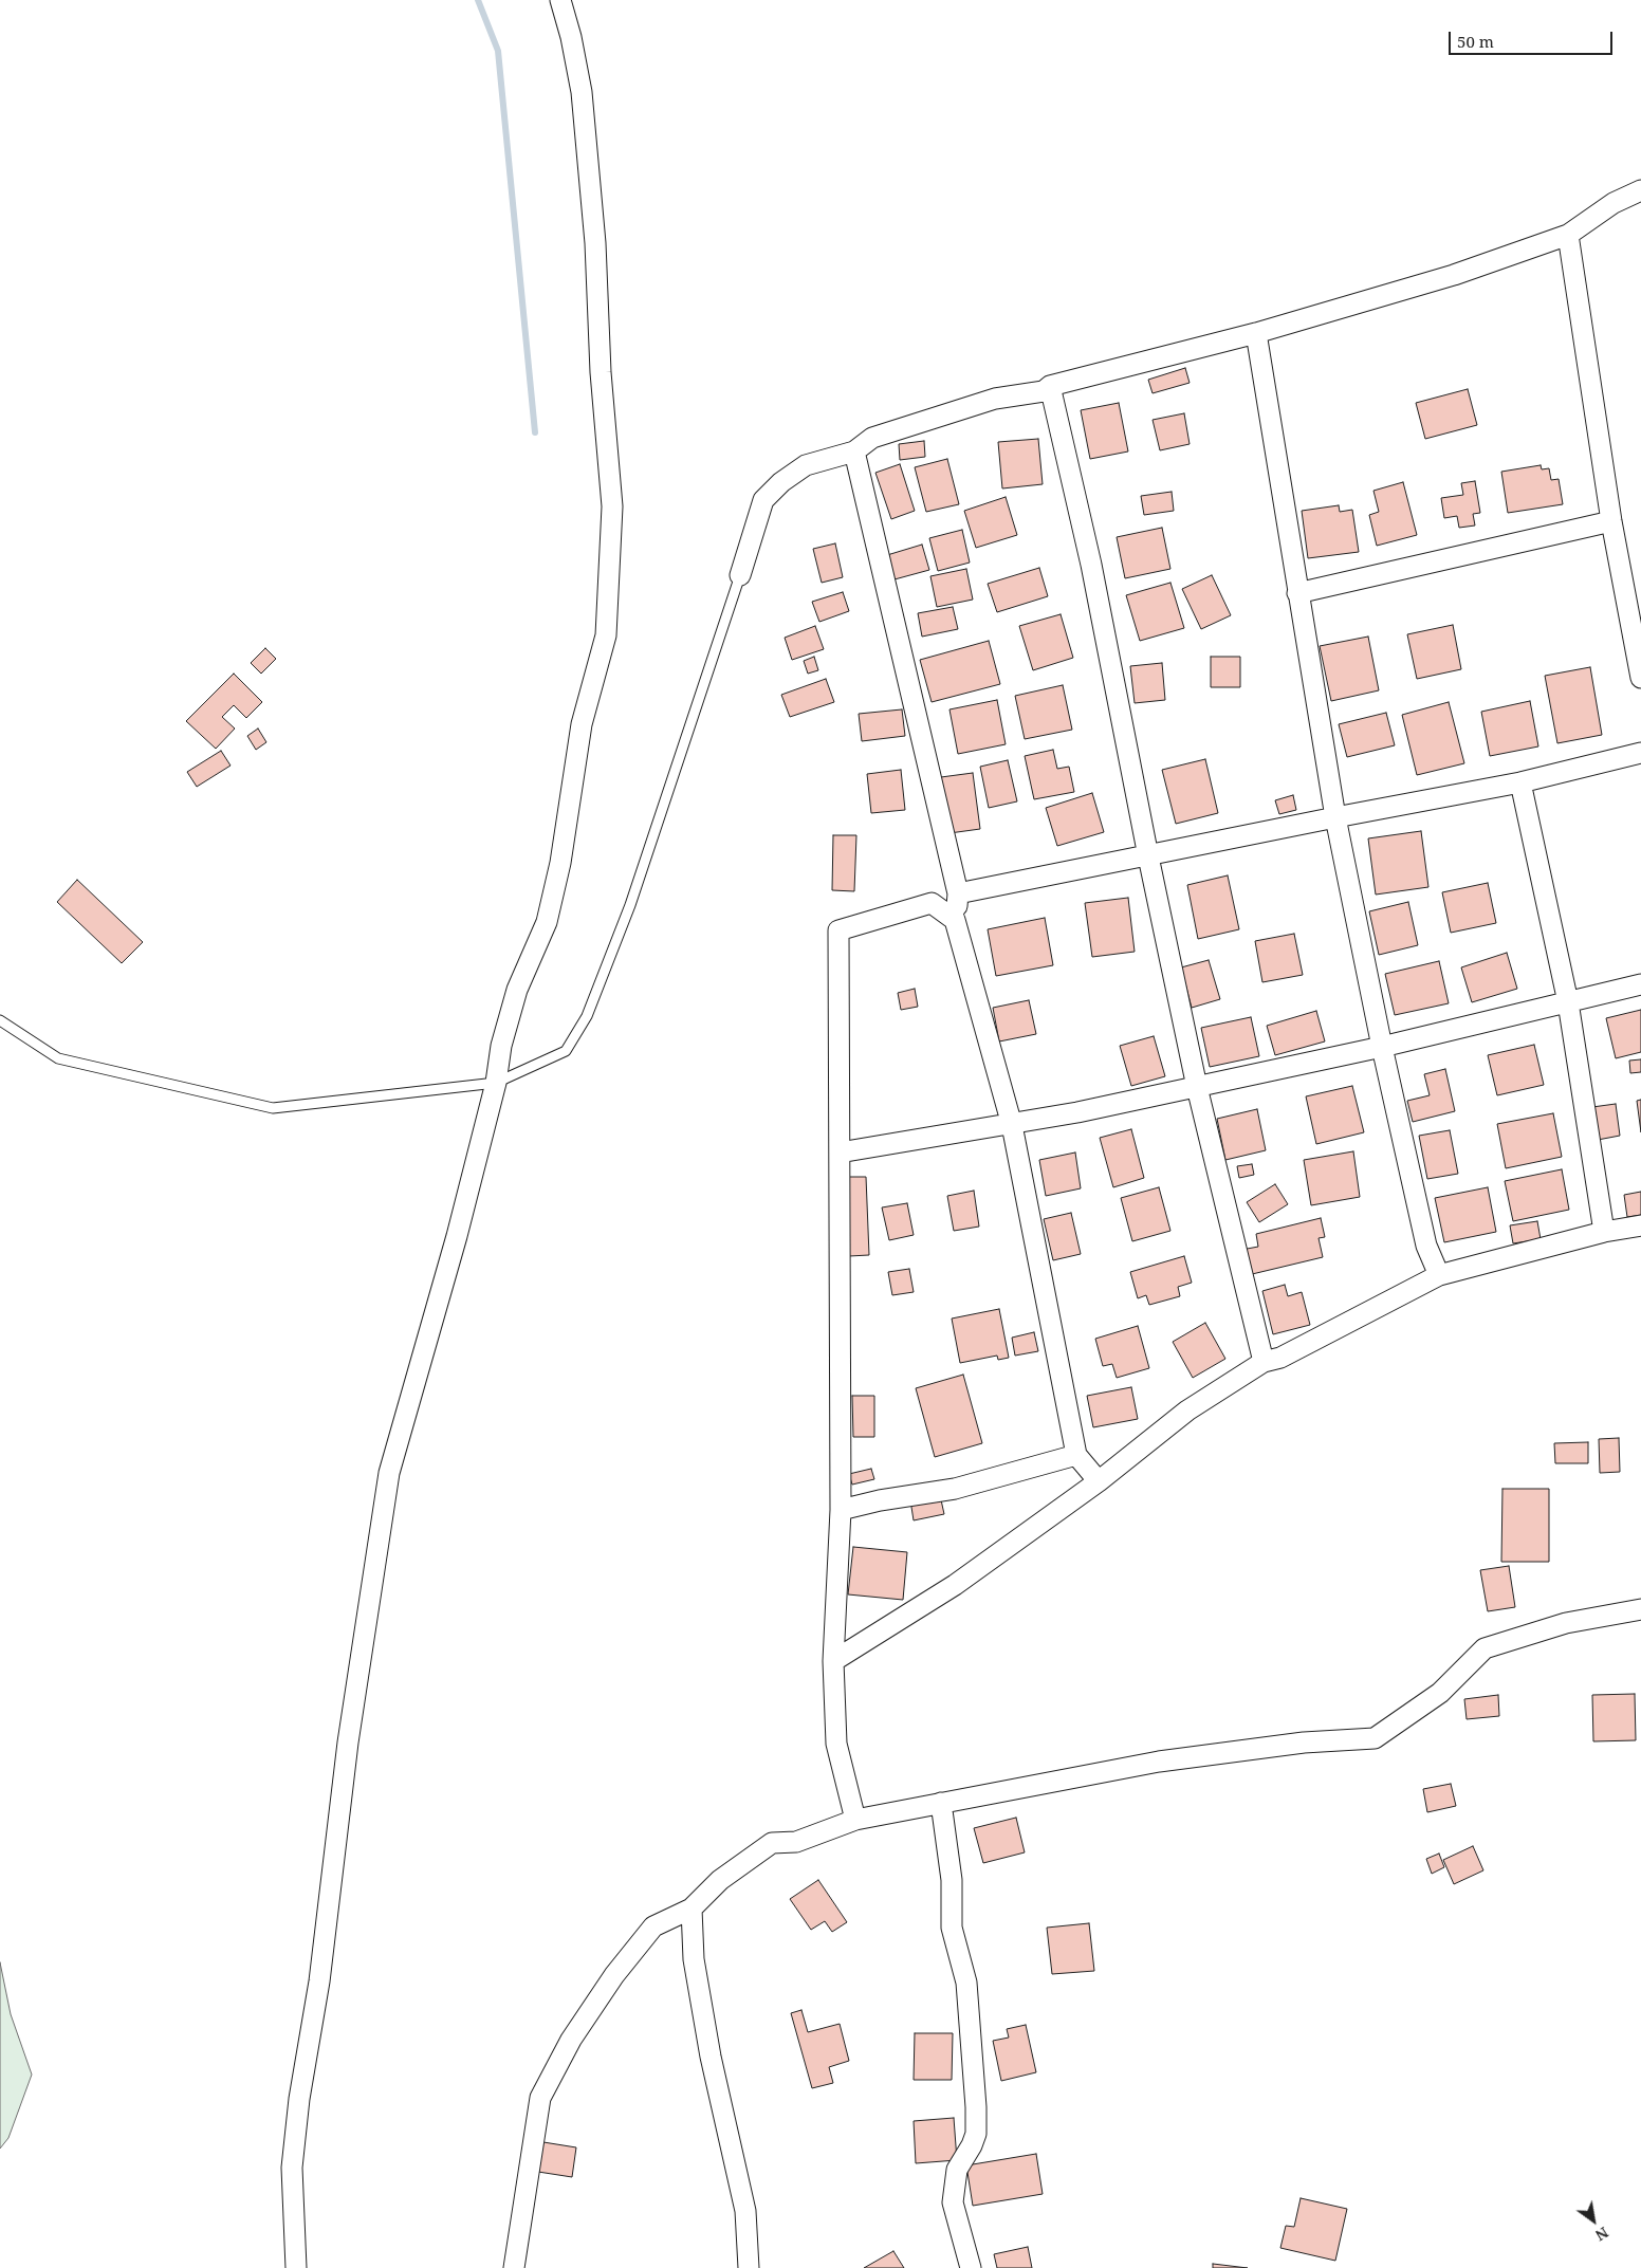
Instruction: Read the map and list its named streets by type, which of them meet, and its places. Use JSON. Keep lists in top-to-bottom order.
{
  "scale_bar": "50 m",
  "north": "bottom right"
}
